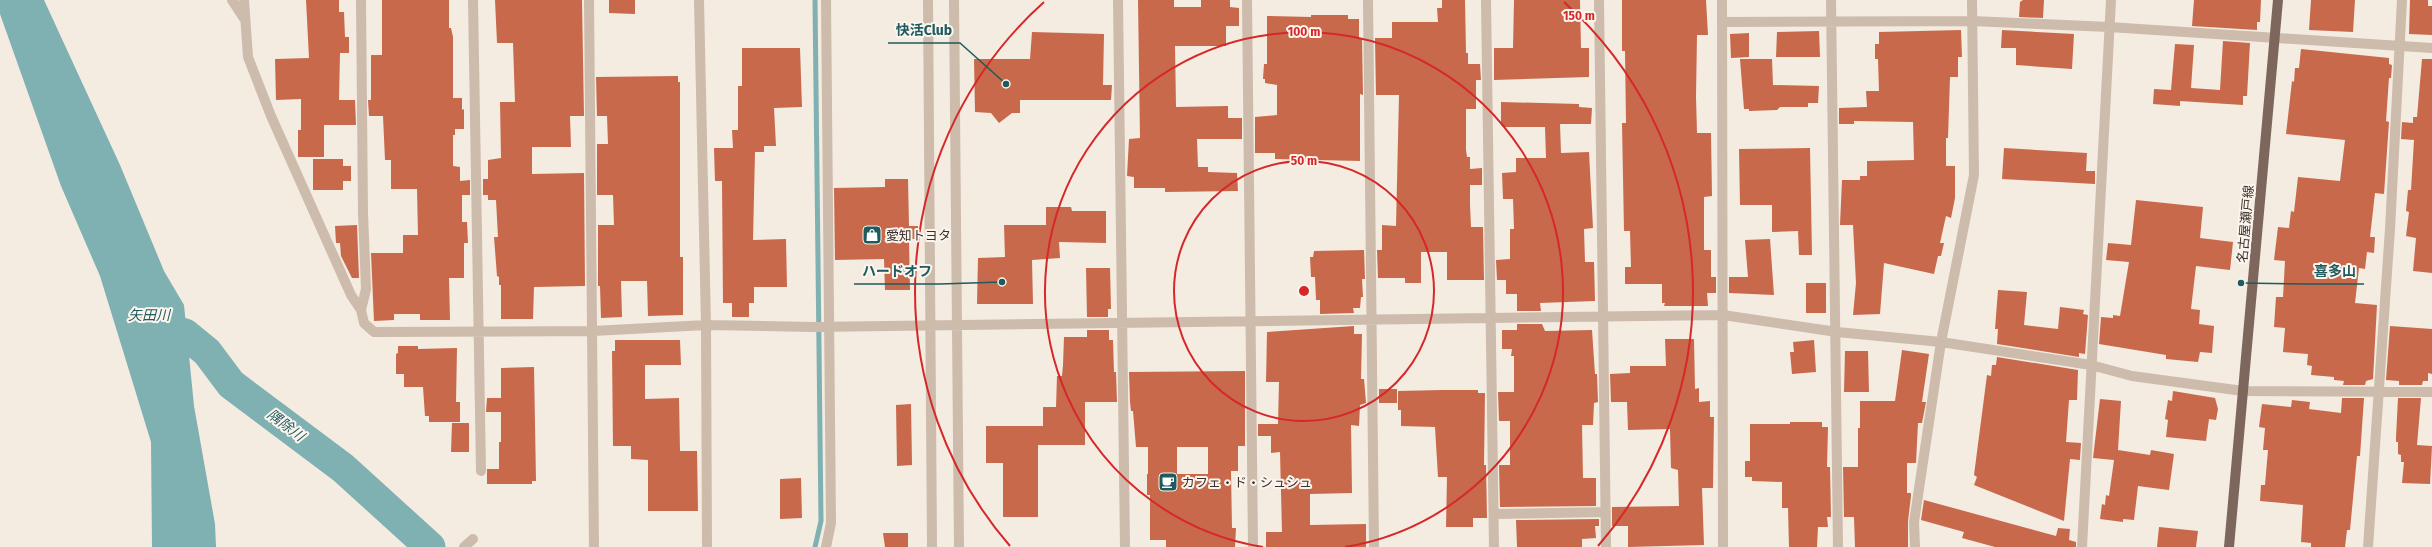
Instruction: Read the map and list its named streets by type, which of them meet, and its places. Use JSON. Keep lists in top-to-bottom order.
{
  "streets": {
    "main road": ["名古屋瀬戸線"]
  },
  "water": ["矢田川", "隅除川"],
  "places": {
    "other": ["快活Club", "ハードオフ", "喜多山"],
    "shop": ["愛知トヨタ"],
    "cafe": ["カフェ・ド・シュシュ"]
  },
  "rings": ["150 m", "100 m", "50 m"]
}
